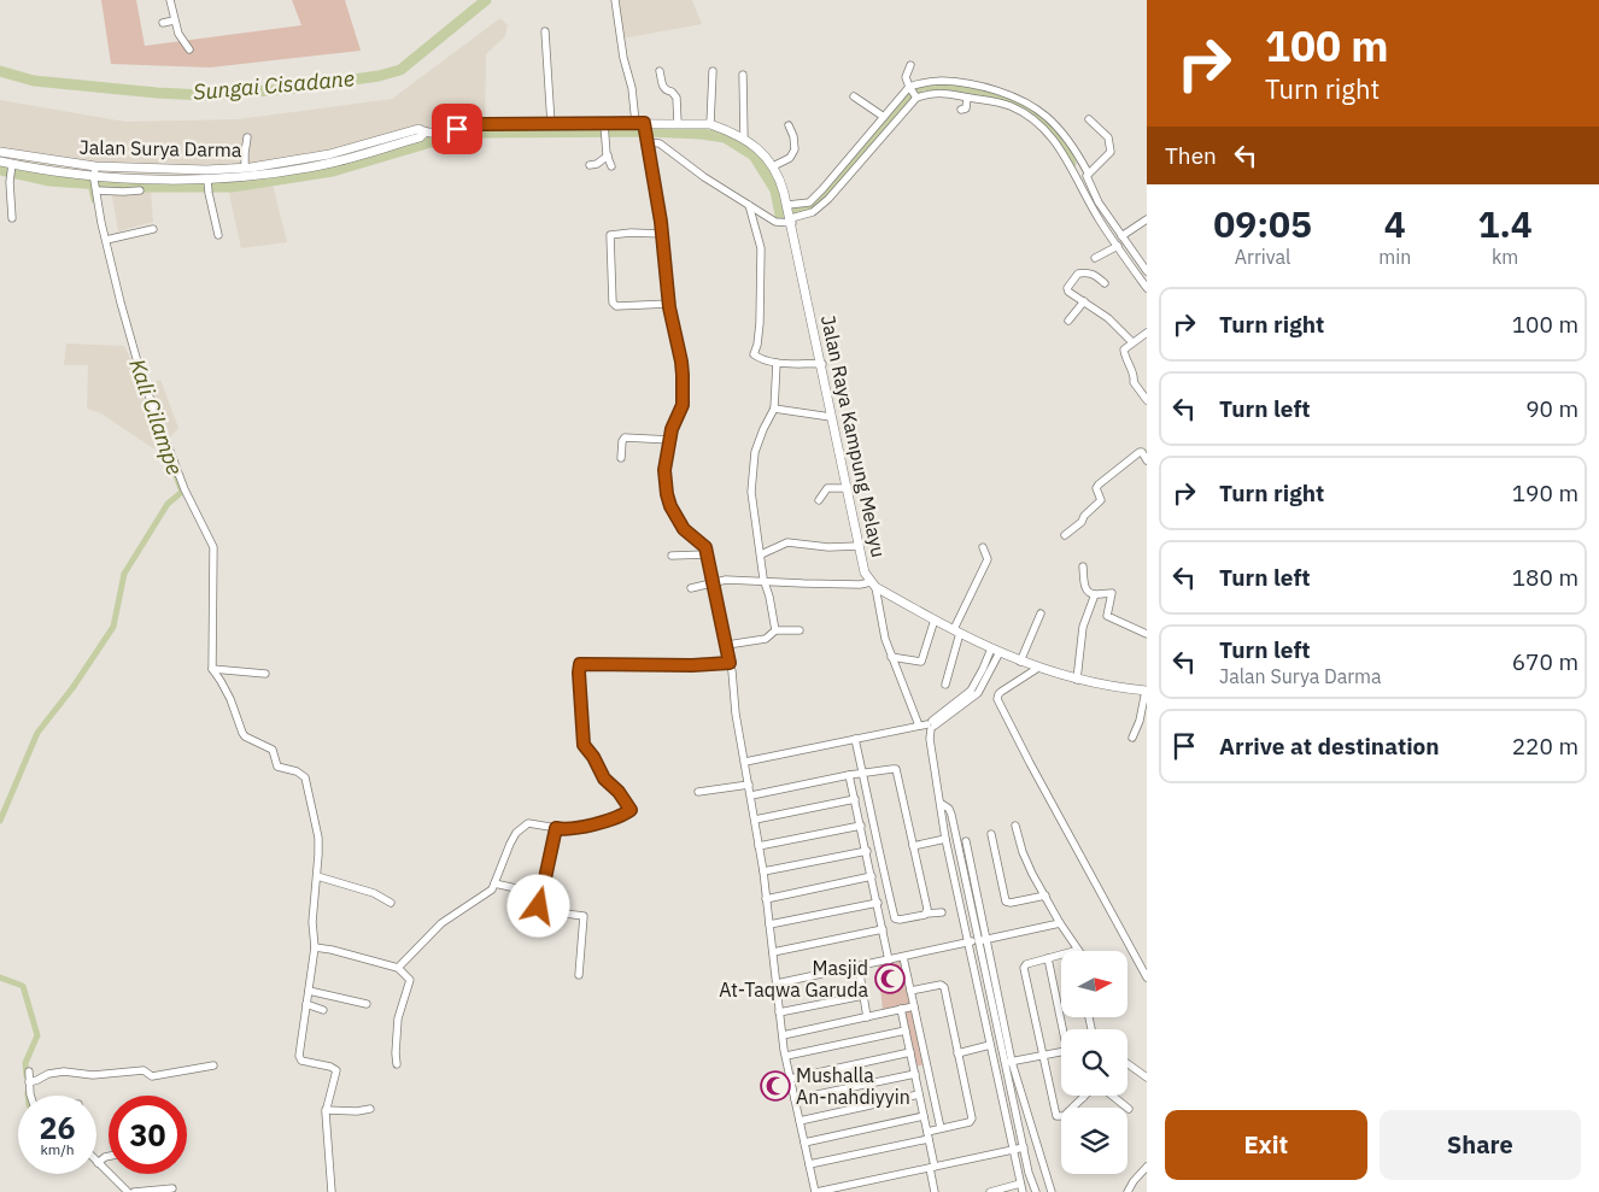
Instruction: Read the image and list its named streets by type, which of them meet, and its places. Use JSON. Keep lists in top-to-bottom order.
{
  "streets": {
    "main road": ["Jalan Surya Darma", "Jalan Raya Kampung Melayu"]
  },
  "crossings": [
    ["Jalan Surya Darma", "Jalan Raya Kampung Melayu"]
  ],
  "water": ["Sungai Cisadane", "Kali Cilampe"],
  "places": {
    "mosque": ["Masjid At-Taqwa Garuda", "Mushalla An-nahdiyyin"]
  },
  "north": "right",
  "page": {
    "turn": ["100 m", "Turn right"],
    "then": "Then",
    "eta": [
      "09:05",
      "Arrival",
      "4",
      "min",
      "1.4",
      "km"
    ],
    "list": [
      {
        "name": "Turn right",
        "value": "100 m"
      },
      {
        "name": "Turn left",
        "value": "90 m"
      },
      {
        "name": "Turn right",
        "value": "190 m"
      },
      {
        "name": "Turn left",
        "value": "180 m"
      },
      {
        "name": "Turn left",
        "note": "Jalan Surya Darma",
        "value": "670 m"
      },
      {
        "name": "Arrive at destination",
        "value": "220 m"
      }
    ],
    "speed": "26 km/h",
    "limit": "30",
    "buttons": ["Exit", "Share"]
  }
}
